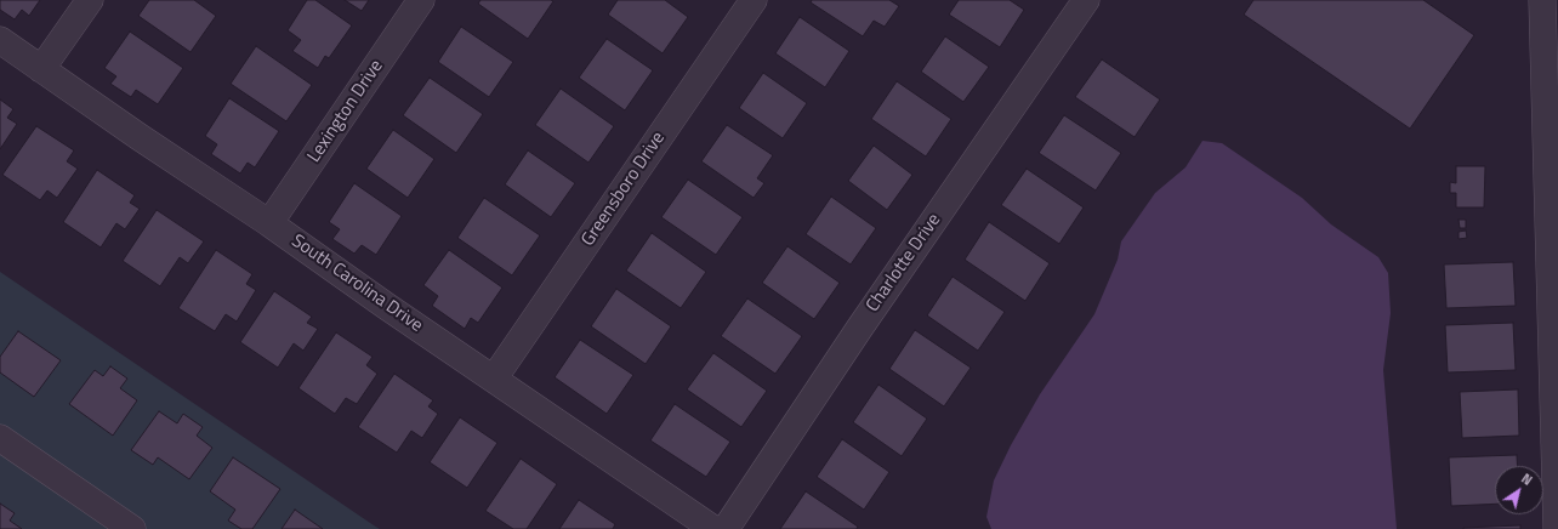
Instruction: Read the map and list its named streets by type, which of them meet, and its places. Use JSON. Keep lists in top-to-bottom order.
{
  "streets": {
    "street": [
      "Lexington Drive",
      "Greensboro Drive",
      "Charlotte Drive",
      "South Carolina Drive"
    ]
  },
  "crossings": [
    ["Lexington Drive", "South Carolina Drive"],
    ["Greensboro Drive", "South Carolina Drive"]
  ],
  "north": "top right"
}
